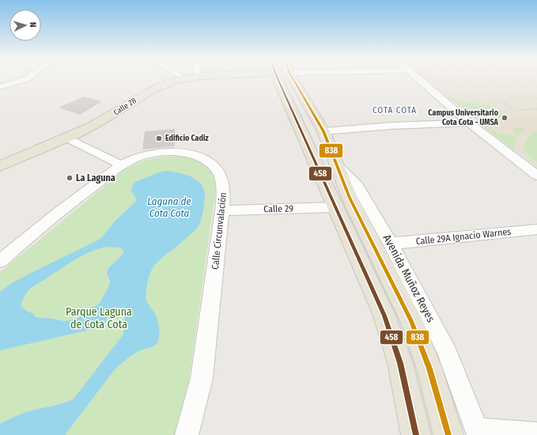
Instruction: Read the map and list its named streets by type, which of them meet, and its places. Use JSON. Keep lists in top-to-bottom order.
{
  "streets": {
    "main road": ["Calle 28"],
    "street": [
      "Calle 29",
      "Calle Circunvalación",
      "Calle 29A Ignacio Warnes",
      "Avenida Muñoz Reyes"
    ]
  },
  "crossings": [
    ["Calle 29", "Calle Circunvalación"],
    ["Calle 29A Ignacio Warnes", "Avenida Muñoz Reyes"]
  ],
  "districts": ["COTA COTA"],
  "water": ["Laguna de Cota Cota"],
  "parks": ["Parque Laguna de Cota Cota"],
  "places": ["Campus Universitario Cota Cota - UMSA", "Edificio Cadiz", "La Laguna"],
  "lines": ["transit line 838", "transit line 458"],
  "north": "right"
}
